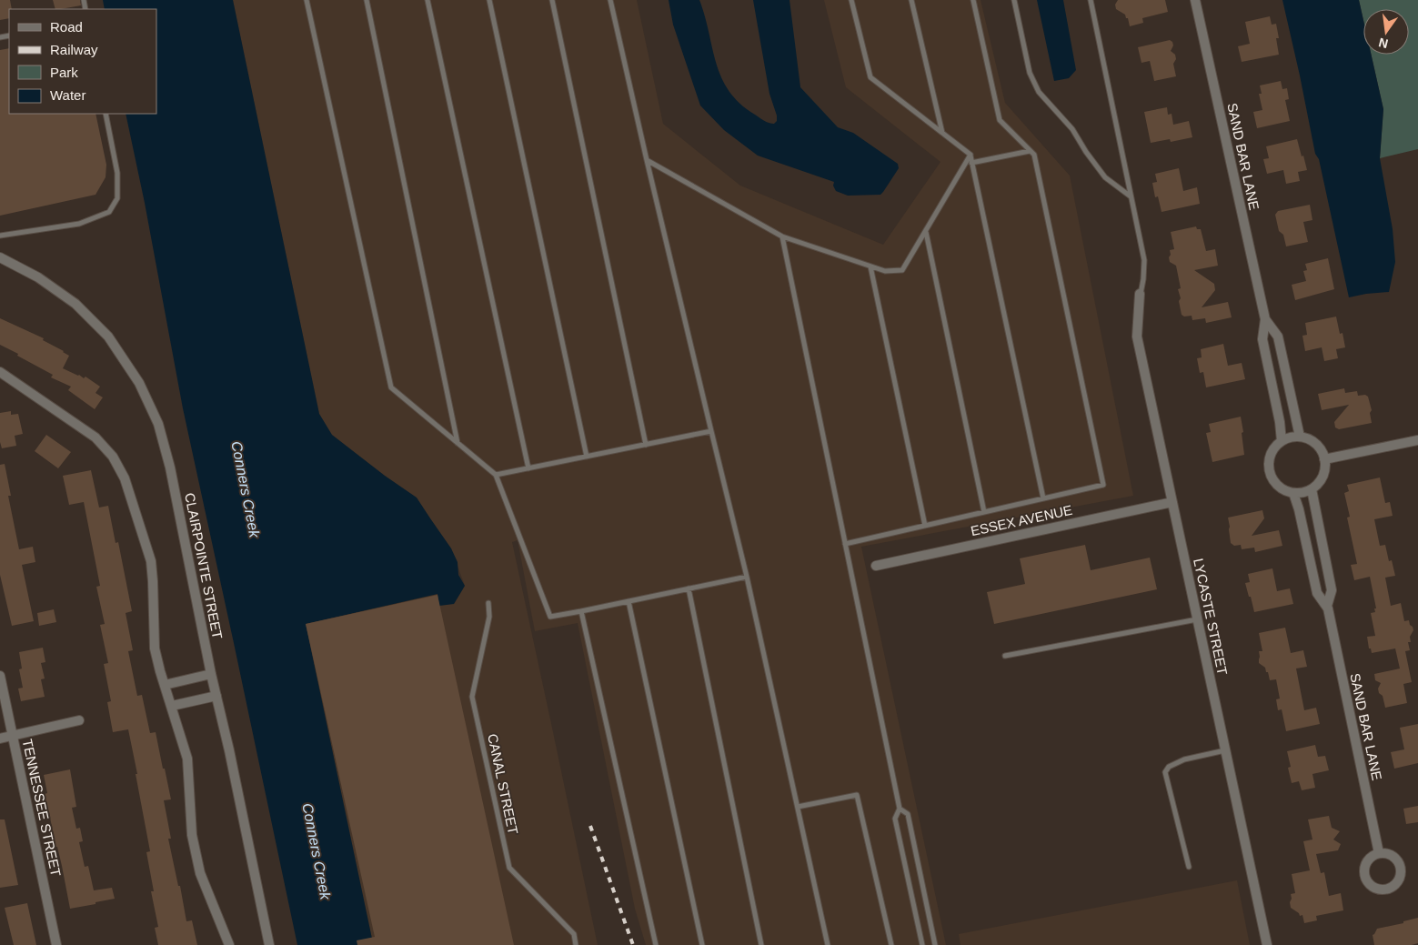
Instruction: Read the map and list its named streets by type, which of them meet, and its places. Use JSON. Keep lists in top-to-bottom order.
{
  "streets": {
    "street": [
      "SAND BAR LANE",
      "ESSEX AVENUE",
      "CLAIRPOINTE STREET",
      "LYCASTE STREET",
      "TENNESSEE STREET"
    ],
    "lane": ["CANAL STREET"]
  },
  "crossings": [
    ["ESSEX AVENUE", "LYCASTE STREET"]
  ],
  "water": ["Conners Creek"],
  "legend": [
    "Road",
    "Railway",
    "Park",
    "Water"
  ],
  "north": "bottom"
}
